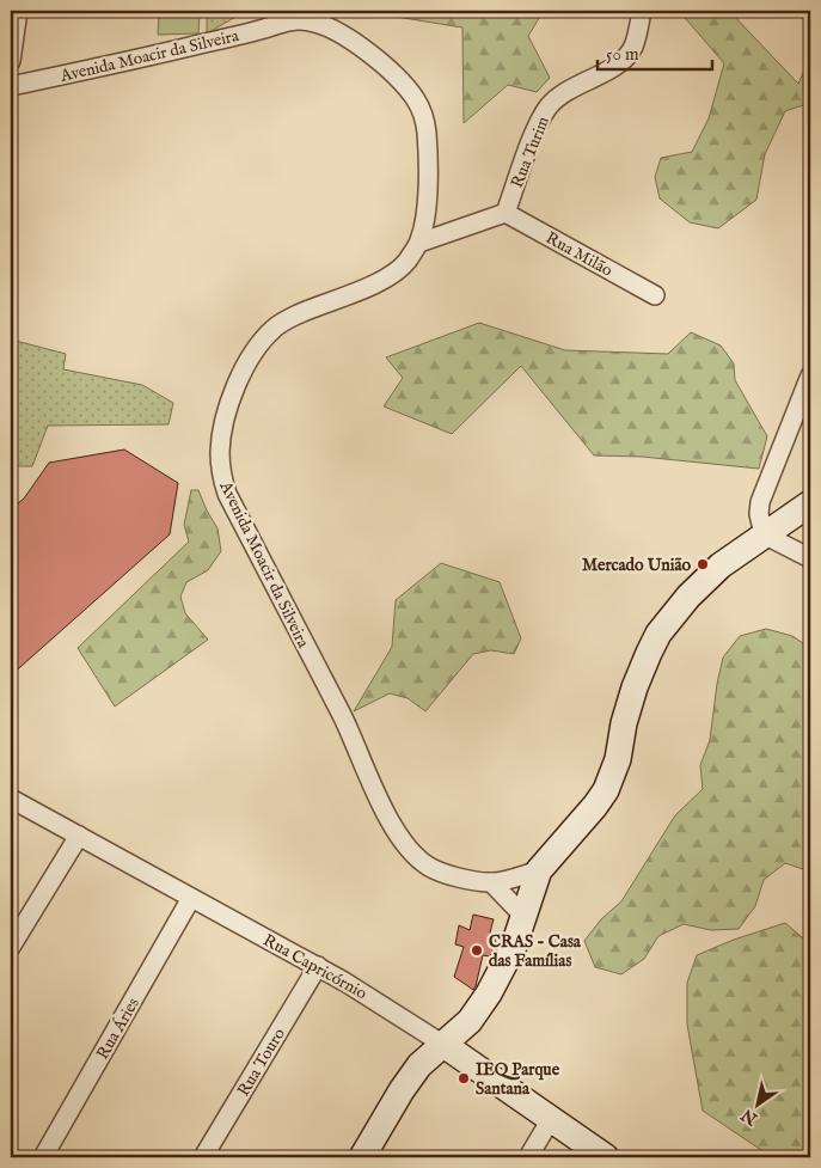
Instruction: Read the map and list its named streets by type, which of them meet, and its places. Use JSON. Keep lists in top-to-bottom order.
{
  "streets": {
    "street": [
      "Avenida Moacir da Silveira",
      "Rua Turim",
      "Rua Milão",
      "Rua Capricórnio",
      "Rua Áries",
      "Rua Touro"
    ]
  },
  "crossings": [
    ["Rua Turim", "Rua Milão"],
    ["Rua Capricórnio", "Rua Áries"],
    ["Rua Capricórnio", "Rua Touro"]
  ],
  "places": ["Mercado União", "CRAS - Casa das Famílias", "IEQ Parque Santana"],
  "scale_bar": "50 m",
  "north": "bottom left"
}
